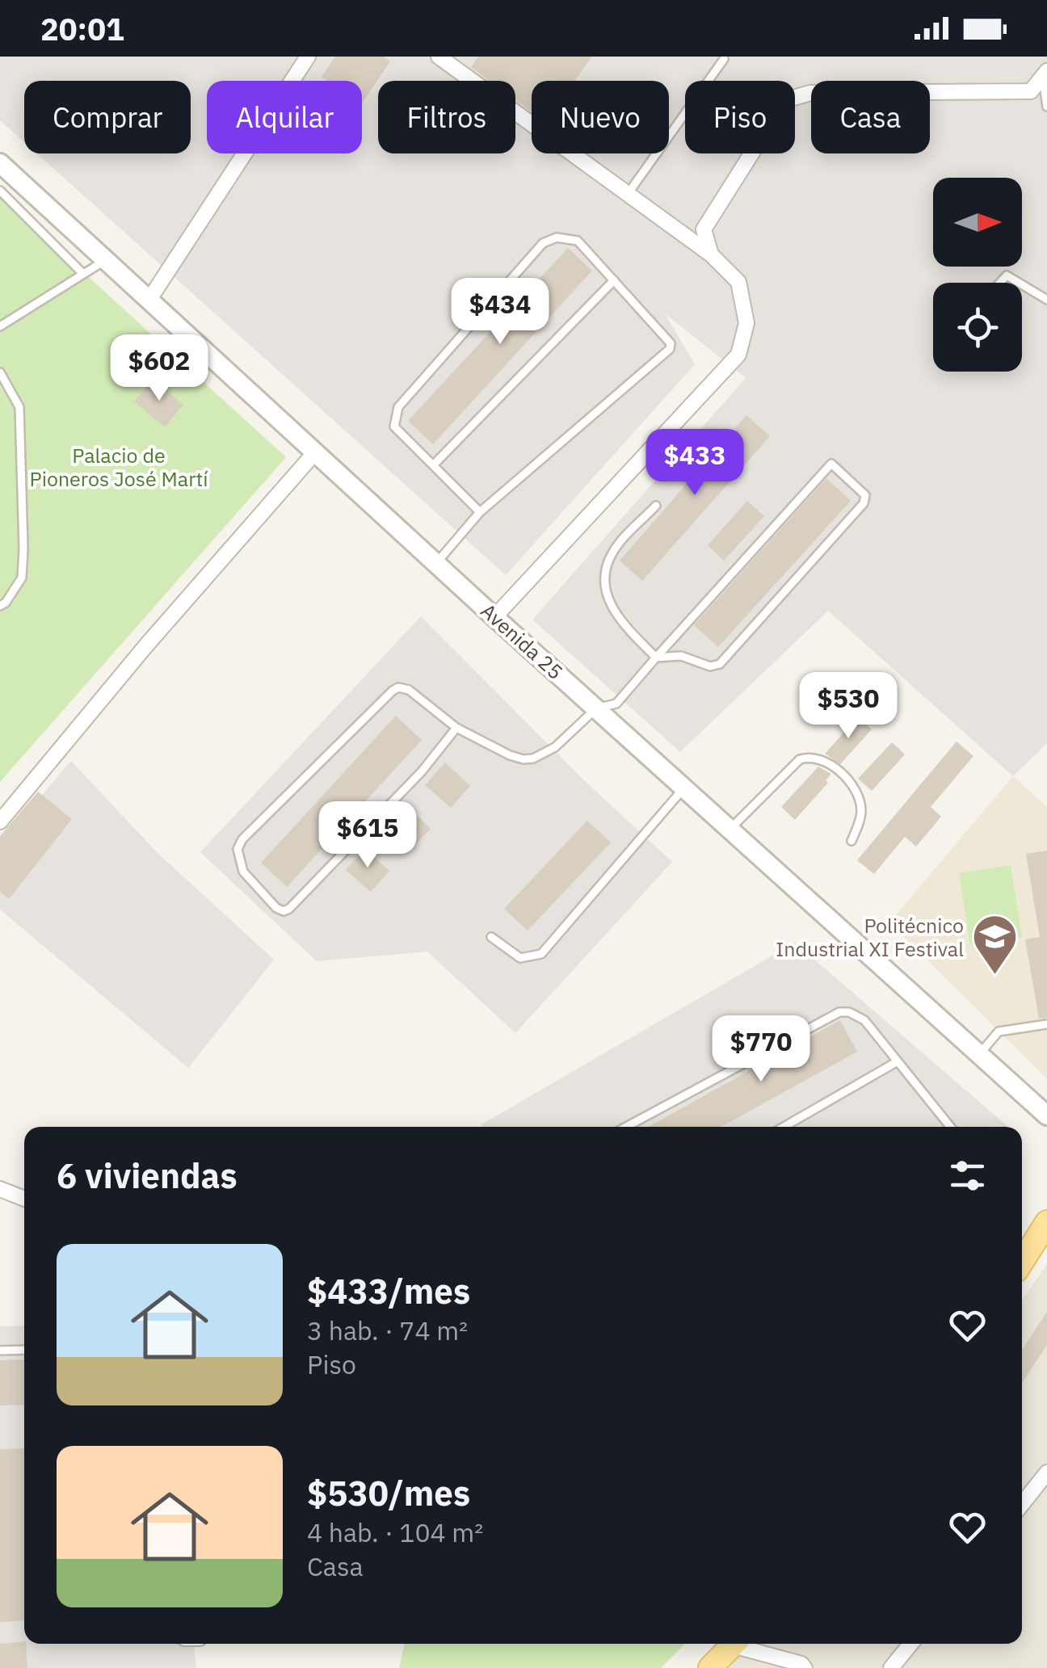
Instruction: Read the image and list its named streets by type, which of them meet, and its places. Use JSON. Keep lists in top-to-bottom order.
{
  "streets": {
    "street": ["Avenida 25"]
  },
  "parks": ["Palacio de Pioneros José Martí"],
  "places": {
    "school or university": ["Politécnico Industrial XI Festival"]
  },
  "north": "right",
  "page": {
    "status": "20:01",
    "chip": [
      "Comprar",
      "Alquilar",
      "Filtros",
      "Nuevo",
      "Piso",
      "Casa"
    ],
    "price": [
      "$434",
      "$602",
      "$433",
      "$530",
      "$615",
      "$770"
    ],
    "heading": "6 viviendas",
    "list": [
      {
        "name": "$433/mes",
        "note": "3 hab. · 74 m² · Piso"
      },
      {
        "name": "$530/mes",
        "note": "4 hab. · 104 m² · Casa"
      }
    ]
  }
}
